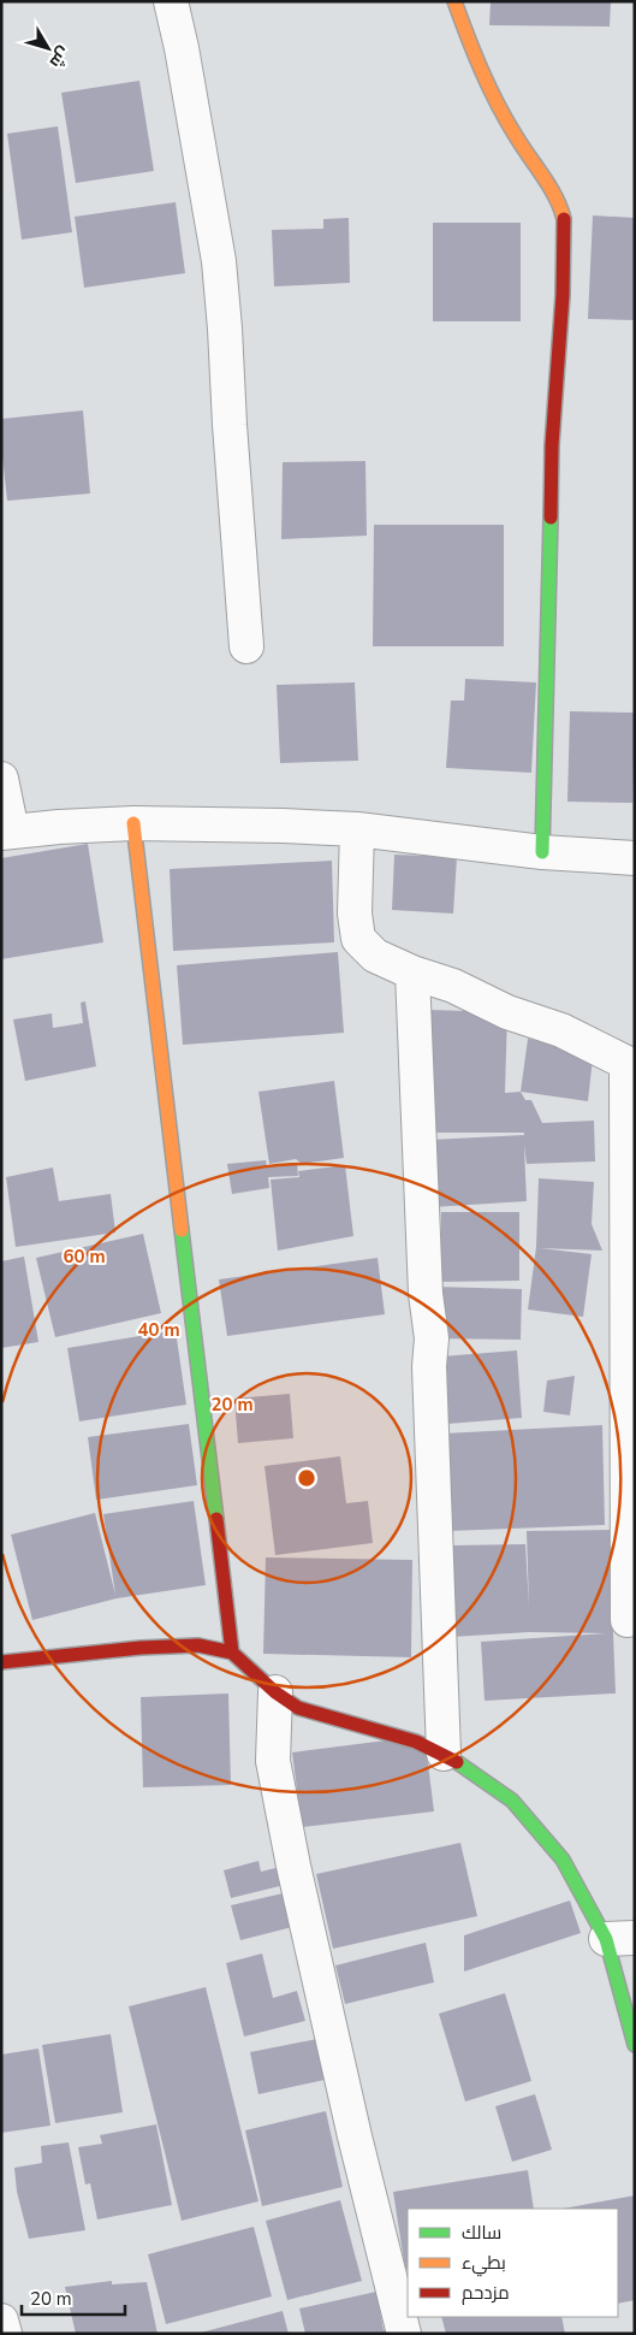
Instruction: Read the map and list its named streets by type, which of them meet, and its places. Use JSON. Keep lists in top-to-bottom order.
{
  "legend": ["سالك", "بطيء", "مزدحم"],
  "scale_bar": "20 m",
  "north": "bottom right",
  "rings": ["60 m", "40 m", "20 m"]
}
